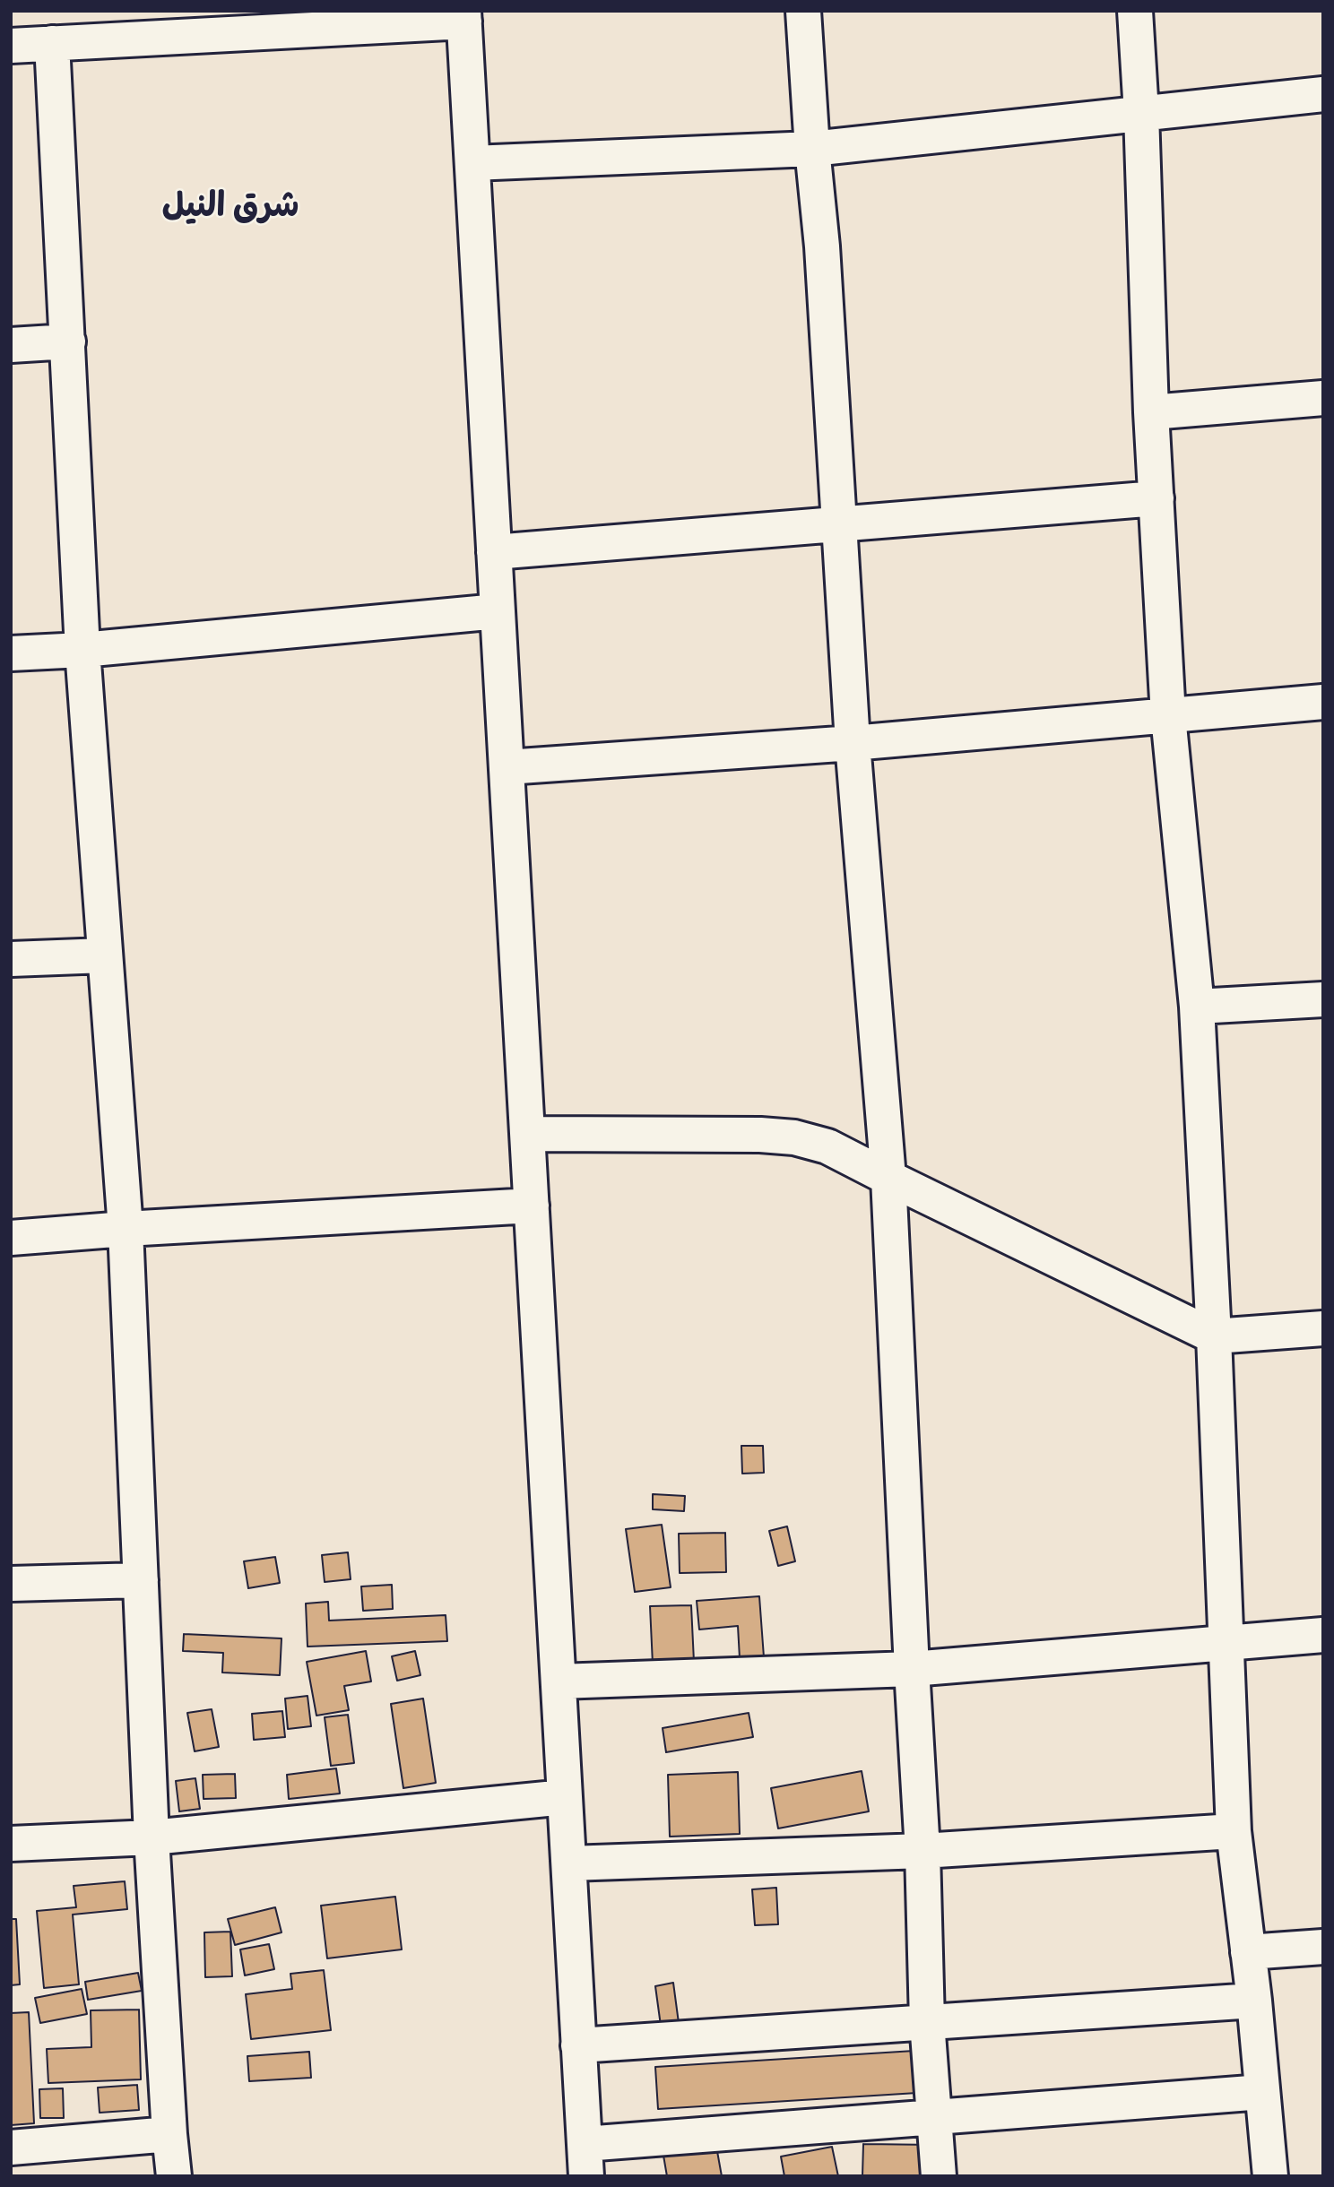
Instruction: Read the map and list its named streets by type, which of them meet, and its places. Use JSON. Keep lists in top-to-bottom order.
{
  "districts": ["شرق النيل"]
}
